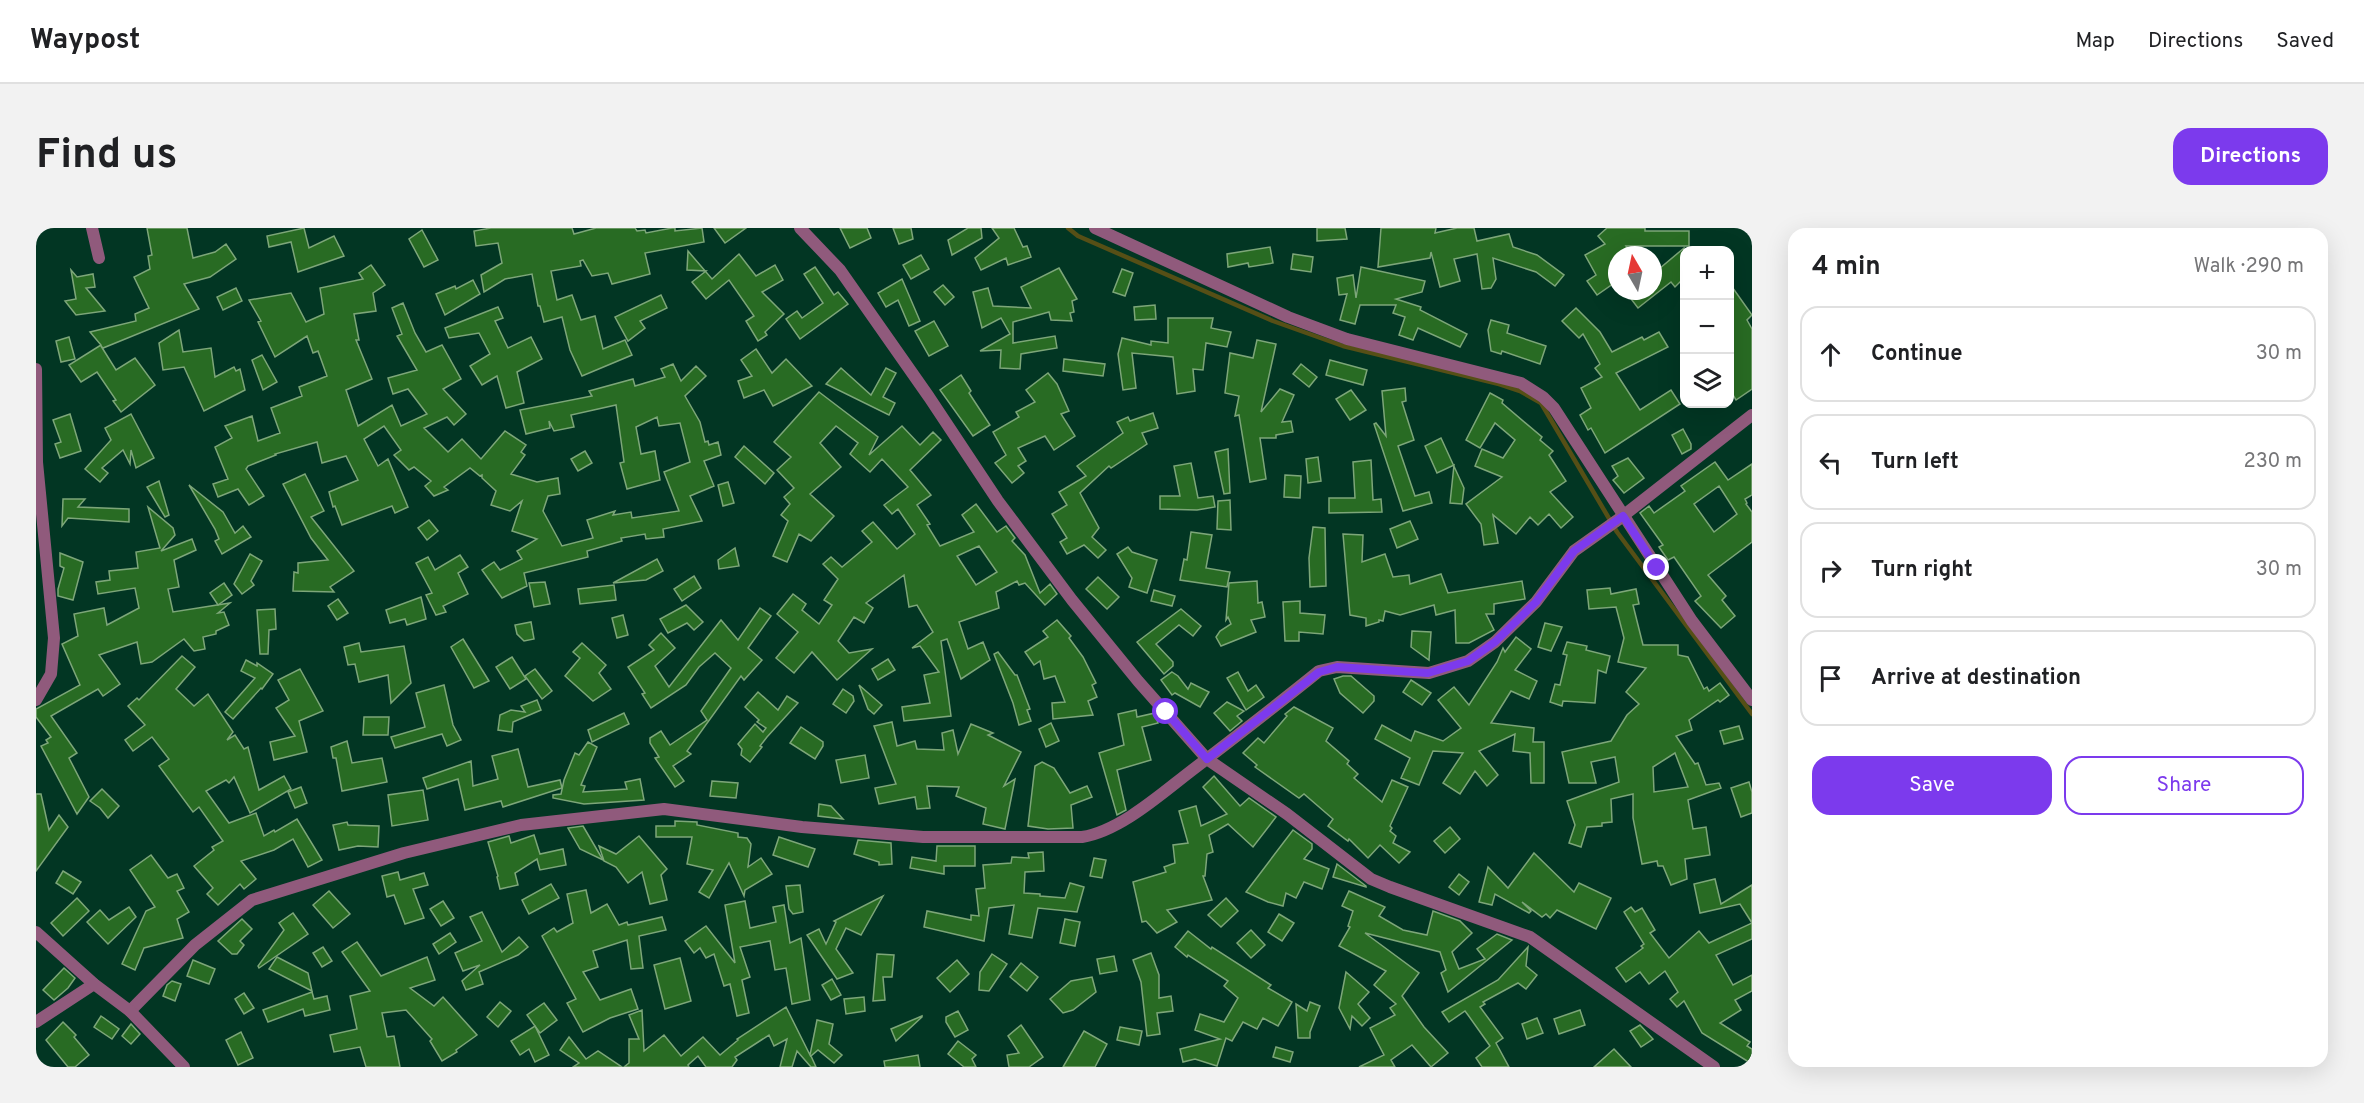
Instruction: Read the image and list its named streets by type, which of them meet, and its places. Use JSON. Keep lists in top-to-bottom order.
{
  "north": "top",
  "page": {
    "header": "Waypost",
    "nav": ["Map", "Directions", "Saved"],
    "buttons": [
      "Directions",
      ["Save", "Share"]
    ],
    "title": "Find us",
    "heading": ["4 min", "Walk · 290 m"],
    "map_buttons": ["+", "−"],
    "list": [
      ["Continue", "30 m"],
      ["Turn left", "230 m"],
      ["Turn right", "30 m"],
      "Arrive at destination"
    ]
  }
}
